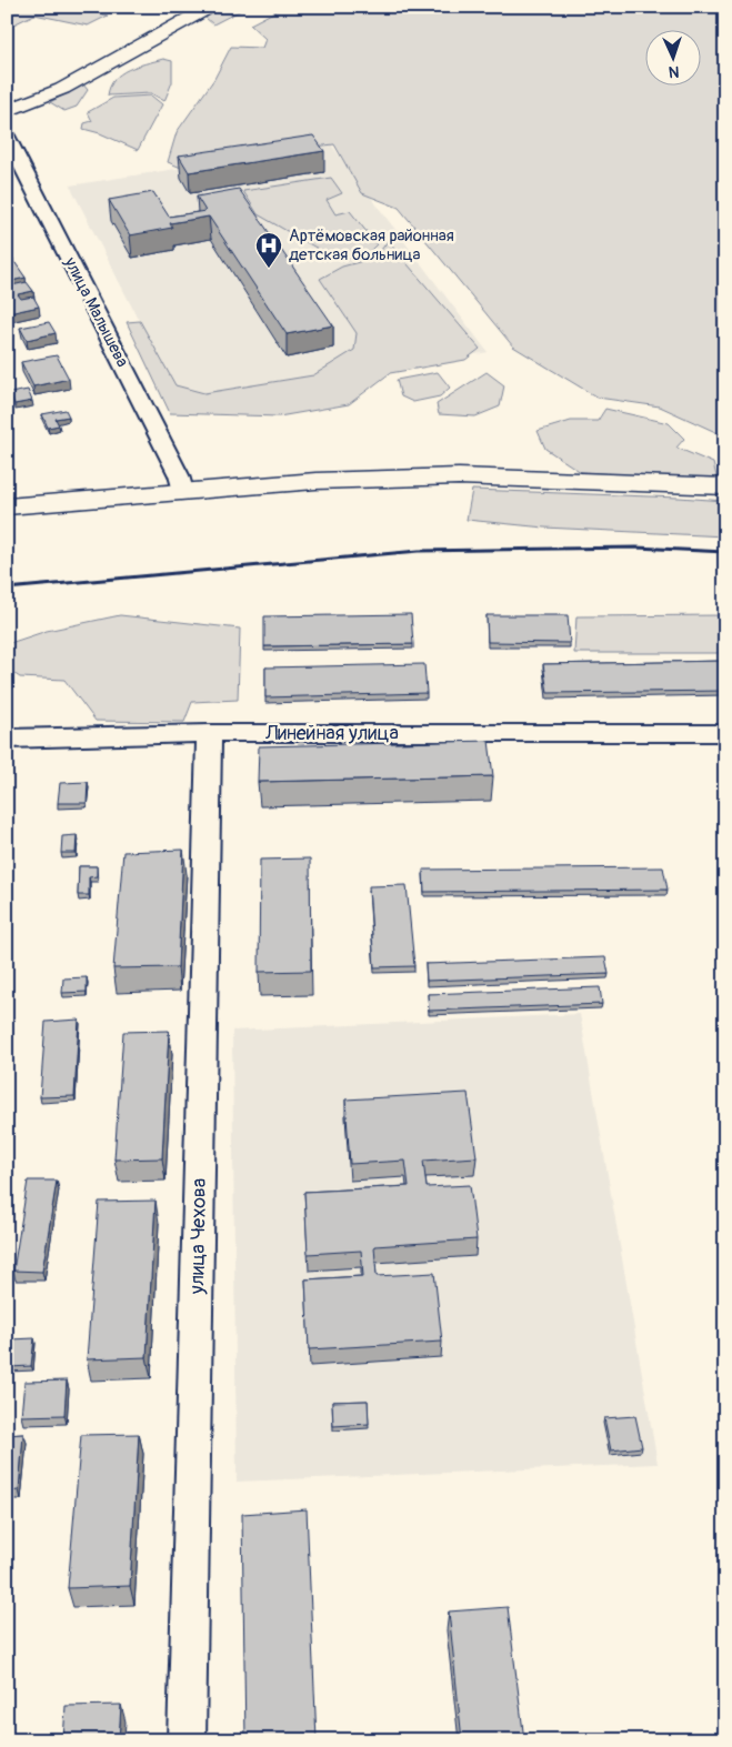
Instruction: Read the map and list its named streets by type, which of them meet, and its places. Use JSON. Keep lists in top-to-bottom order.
{
  "streets": {
    "street": ["улица Малышева", "Линейная улица", "улица Чехова"]
  },
  "crossings": [
    ["Линейная улица", "улица Чехова"]
  ],
  "places": {
    "hospital": ["Артёмовская районная детская больница"]
  },
  "north": "bottom"
}
